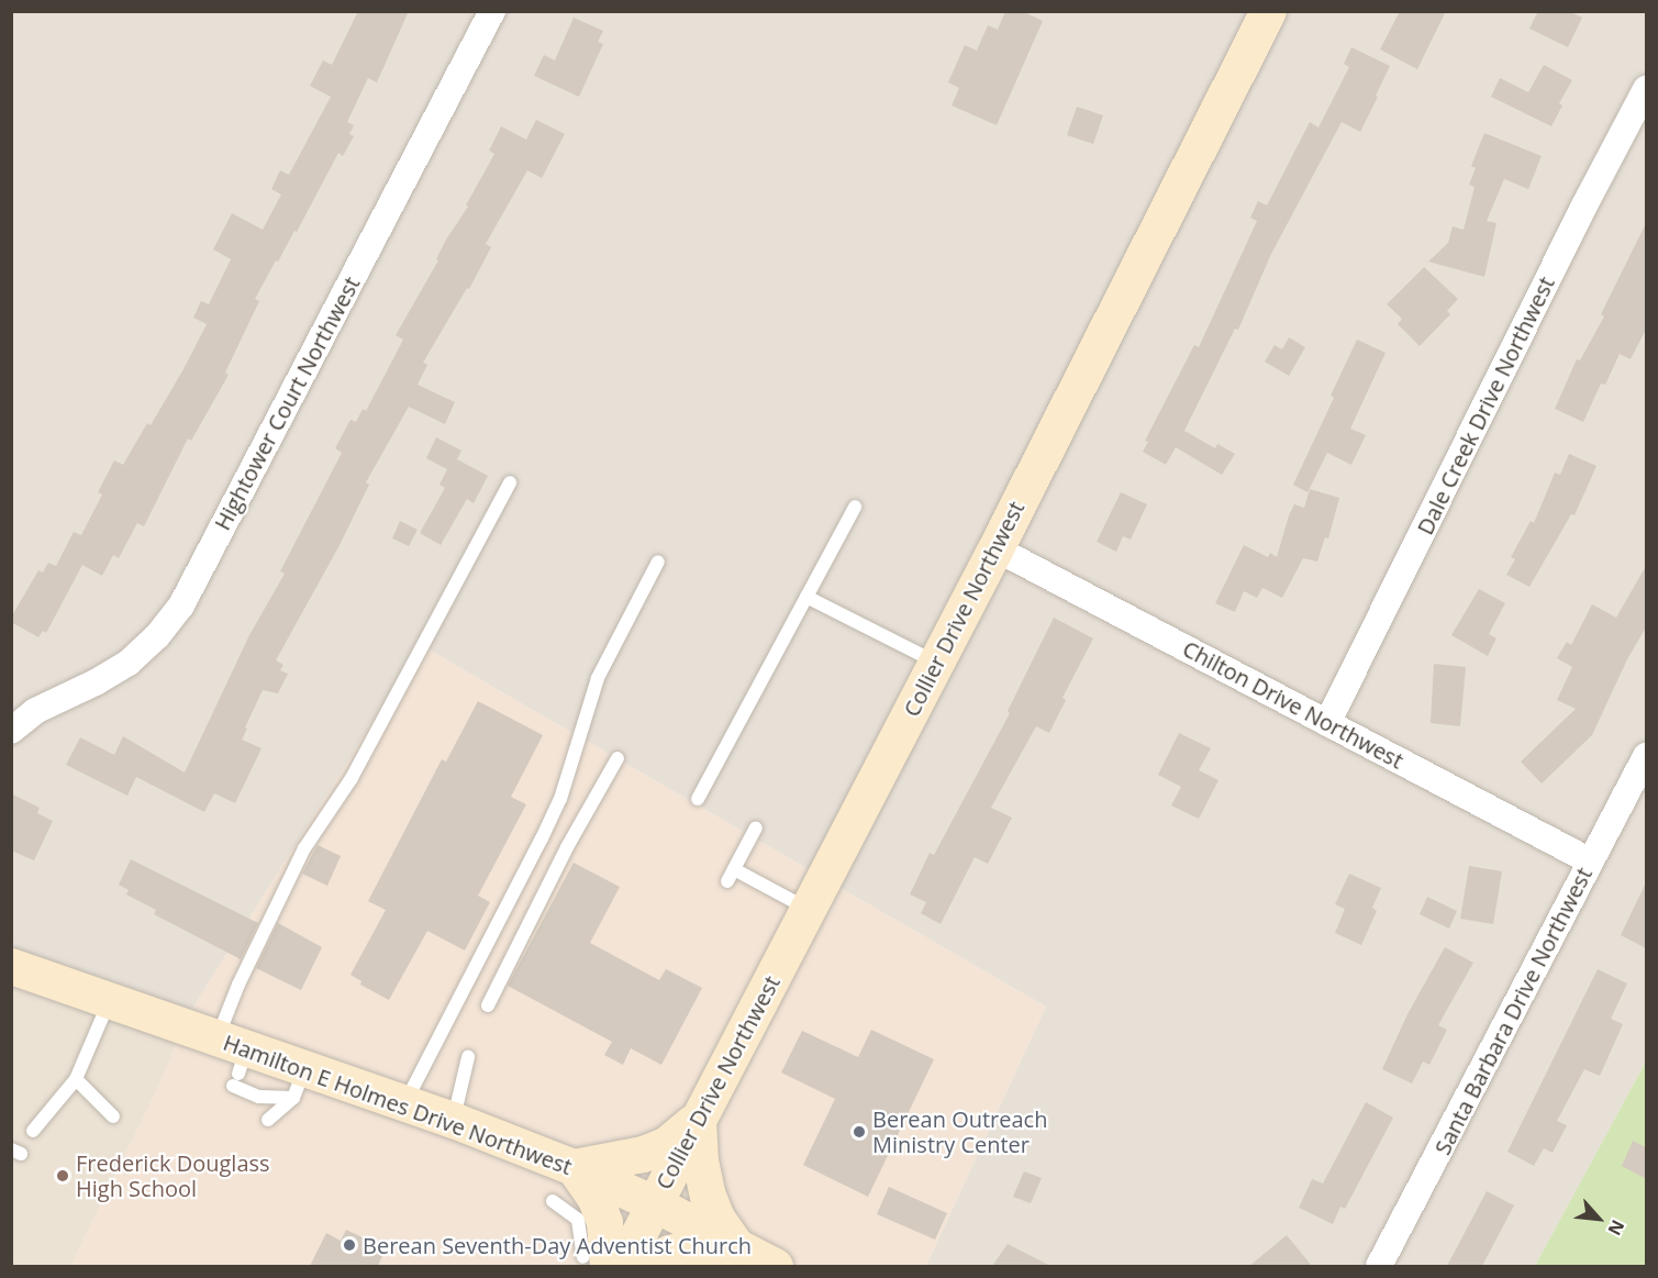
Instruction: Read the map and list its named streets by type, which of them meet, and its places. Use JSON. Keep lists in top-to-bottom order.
{
  "streets": {
    "main road": ["Collier Drive Northwest", "Hamilton E Holmes Drive Northwest"],
    "street": [
      "Hightower Court Northwest",
      "Dale Creek Drive Northwest",
      "Chilton Drive Northwest",
      "Santa Barbara Drive Northwest"
    ]
  },
  "crossings": [
    ["Dale Creek Drive Northwest", "Chilton Drive Northwest"],
    ["Collier Drive Northwest", "Chilton Drive Northwest"],
    ["Collier Drive Northwest", "Hamilton E Holmes Drive Northwest"],
    ["Chilton Drive Northwest", "Santa Barbara Drive Northwest"]
  ],
  "places": ["Berean Outreach Ministry Center", "Frederick Douglass High School", "Berean Seventh-Day Adventist Church"],
  "north": "bottom right"
}
